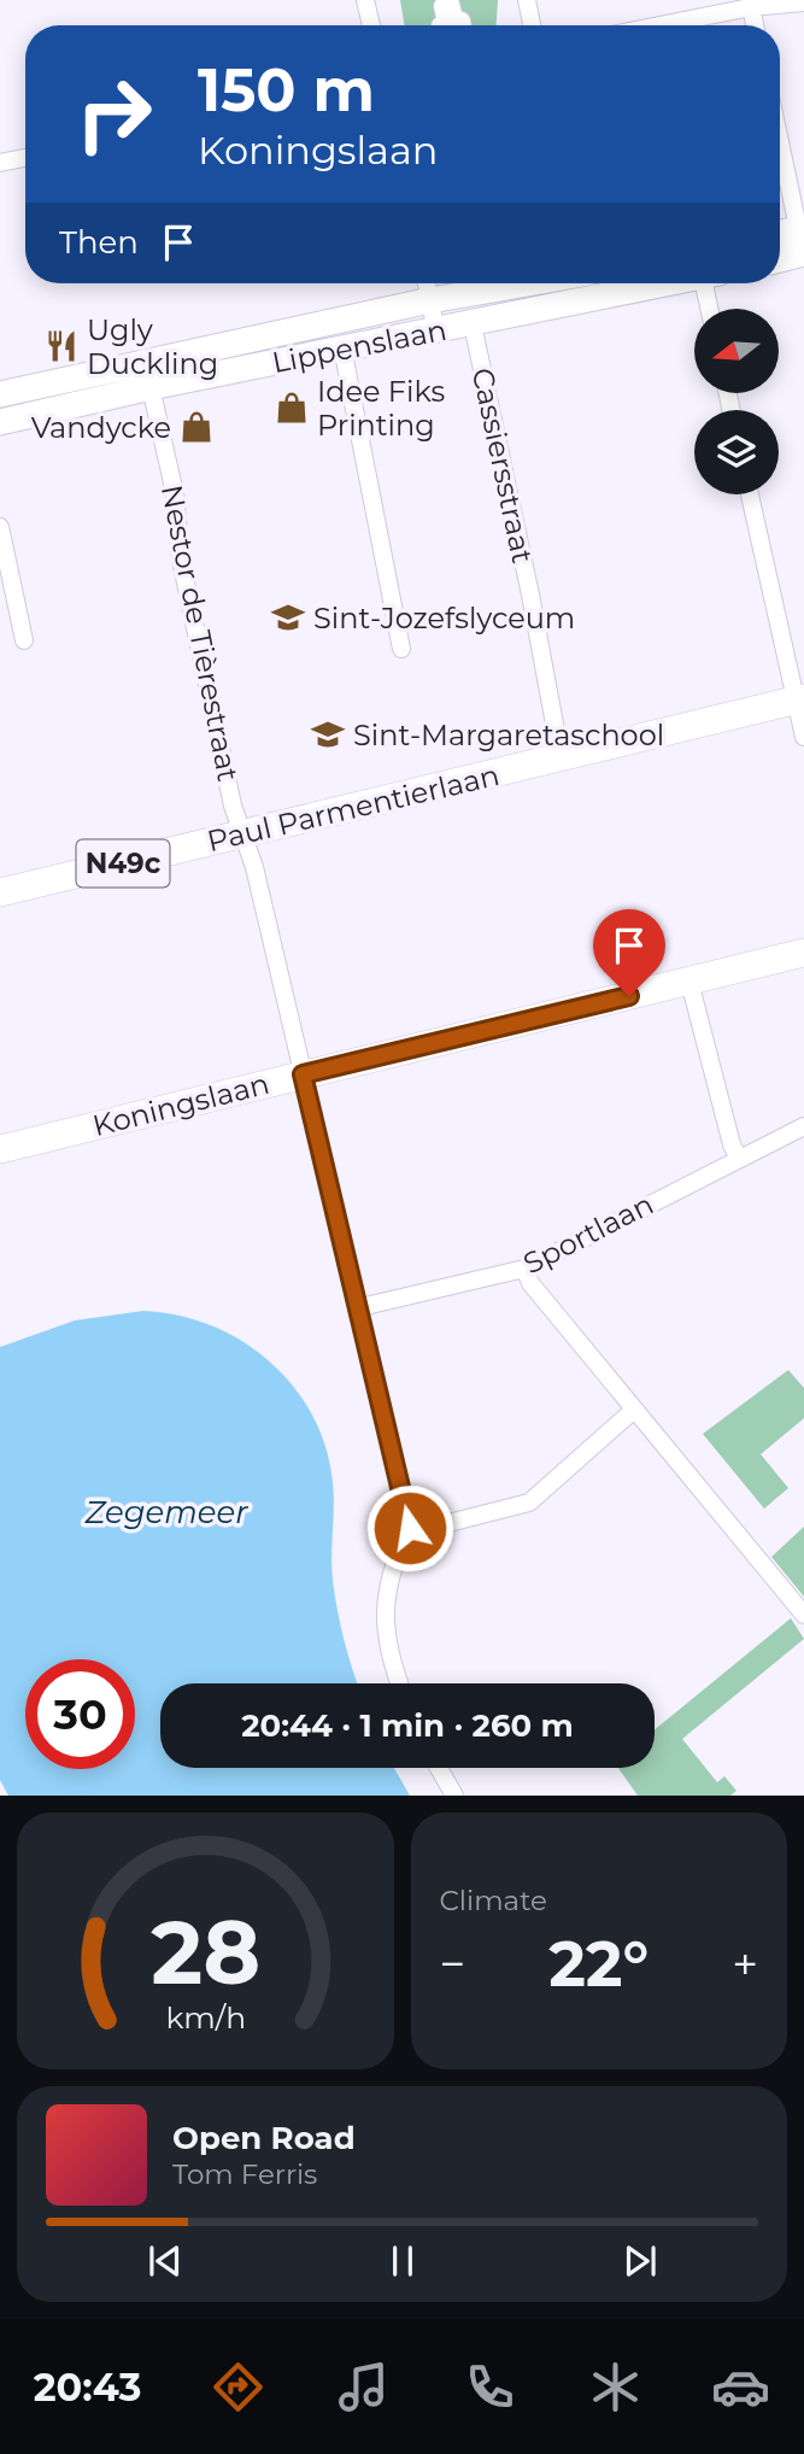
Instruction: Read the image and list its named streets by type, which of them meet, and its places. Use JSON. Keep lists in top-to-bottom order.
{
  "streets": {
    "main road": [
      "Lippenslaan",
      "Paul Parmentierlaan",
      "N49c",
      "Koningslaan"
    ],
    "street": ["Cassiersstraat", "Nestor de Tièrestraat", "Sportlaan"]
  },
  "crossings": [
    ["Lippenslaan", "Cassiersstraat"],
    ["Lippenslaan", "Nestor de Tièrestraat"],
    ["Cassiersstraat", "Paul Parmentierlaan"],
    ["Nestor de Tièrestraat", "Paul Parmentierlaan"],
    ["Nestor de Tièrestraat", "Koningslaan"],
    ["Nestor de Tièrestraat", "Sportlaan"]
  ],
  "water": ["Zegemeer"],
  "places": {
    "restaurant": ["Ugly Duckling"],
    "shop": ["Idee Fiks Printing", "Vandycke"],
    "school or university": ["Sint-Jozefslyceum", "Sint-Margaretaschool"]
  },
  "north": "left",
  "page": {
    "turn": ["150 m", "Koningslaan"],
    "then": "Then",
    "limit": "30",
    "trip": "20:44 · 1 min · 260 m",
    "tile": "Climate",
    "heat": ["−", "22°", "+"],
    "song": ["Open Road", "Tom Ferris"],
    "tabs": "20:43",
    "gauge": ["28", "km/h"]
  }
}
